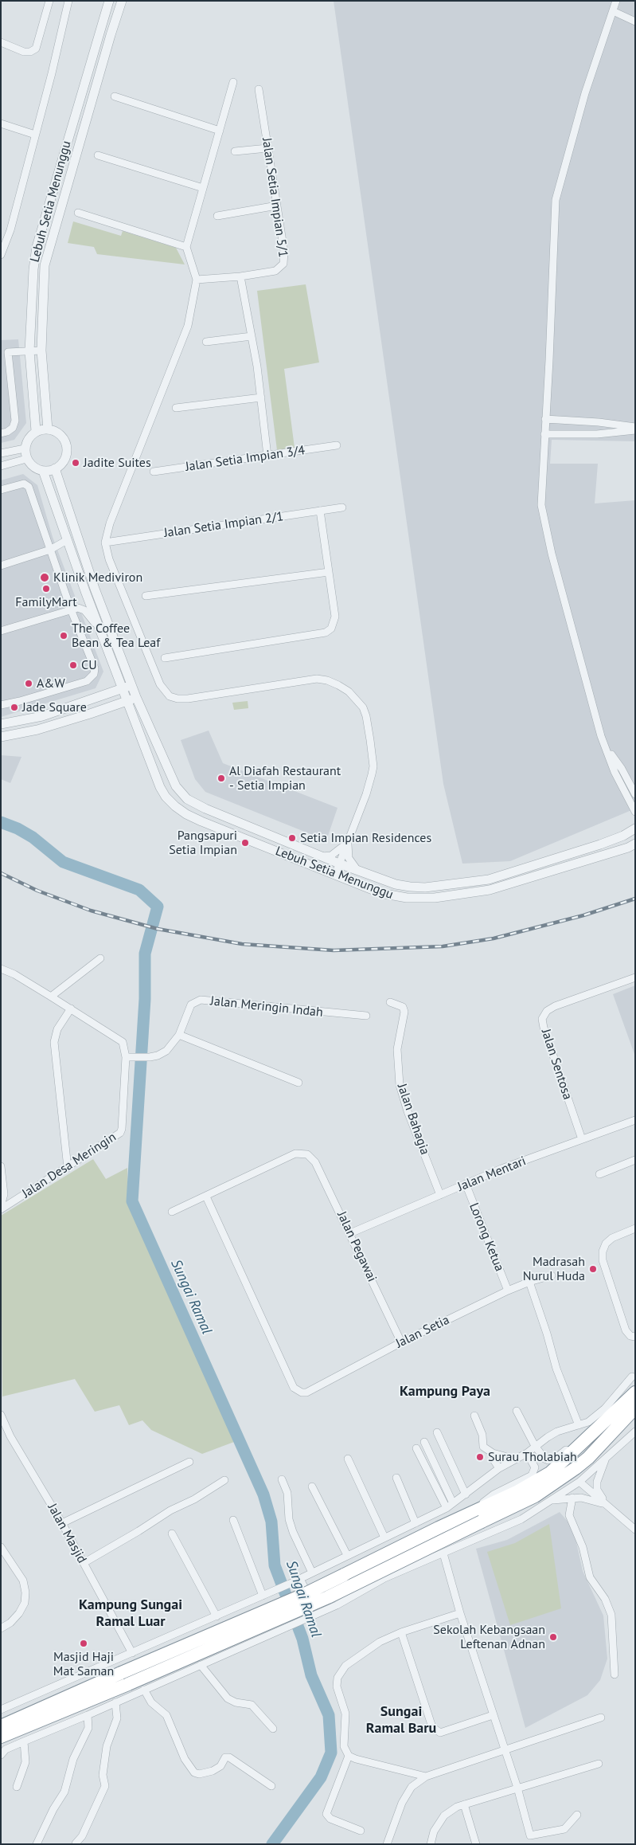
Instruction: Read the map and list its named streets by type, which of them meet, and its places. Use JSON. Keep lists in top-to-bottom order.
{
  "streets": {
    "street": [
      "Jalan Setia Impian 5/1",
      "Lebuh Setia Menunggu",
      "Jalan Setia Impian 3/4",
      "Jalan Setia Impian 2/1",
      "Jalan Meringin Indah",
      "Jalan Sentosa",
      "Jalan Bahagia",
      "Jalan Desa Meringin",
      "Jalan Mentari",
      "Lorong Ketua",
      "Jalan Pegawai",
      "Jalan Setia",
      "Jalan Masjid"
    ]
  },
  "crossings": [
    ["Jalan Meringin Indah", "Jalan Desa Meringin"],
    ["Jalan Sentosa", "Jalan Mentari"],
    ["Jalan Bahagia", "Jalan Mentari"],
    ["Jalan Mentari", "Lorong Ketua"],
    ["Jalan Mentari", "Jalan Pegawai"],
    ["Lorong Ketua", "Jalan Setia"],
    ["Jalan Pegawai", "Jalan Setia"]
  ],
  "districts": ["Kampung Paya", "Kampung Sungai Ramal Luar", "Sungai Ramal Baru"],
  "water": ["Sungai Ramal"],
  "places": [
    "Jadite Suites",
    "Klinik Mediviron",
    "FamilyMart",
    "The Coffee Bean & Tea Leaf",
    "CU",
    "A&W",
    "Jade Square",
    "Al Diafah Restaurant - Setia Impian",
    "Setia Impian Residences",
    "Pangsapuri Setia Impian",
    "Madrasah Nurul Huda",
    "Surau Tholabiah",
    "Sekolah Kebangsaan Leftenan Adnan",
    "Masjid Haji Mat Saman"
  ]
}
